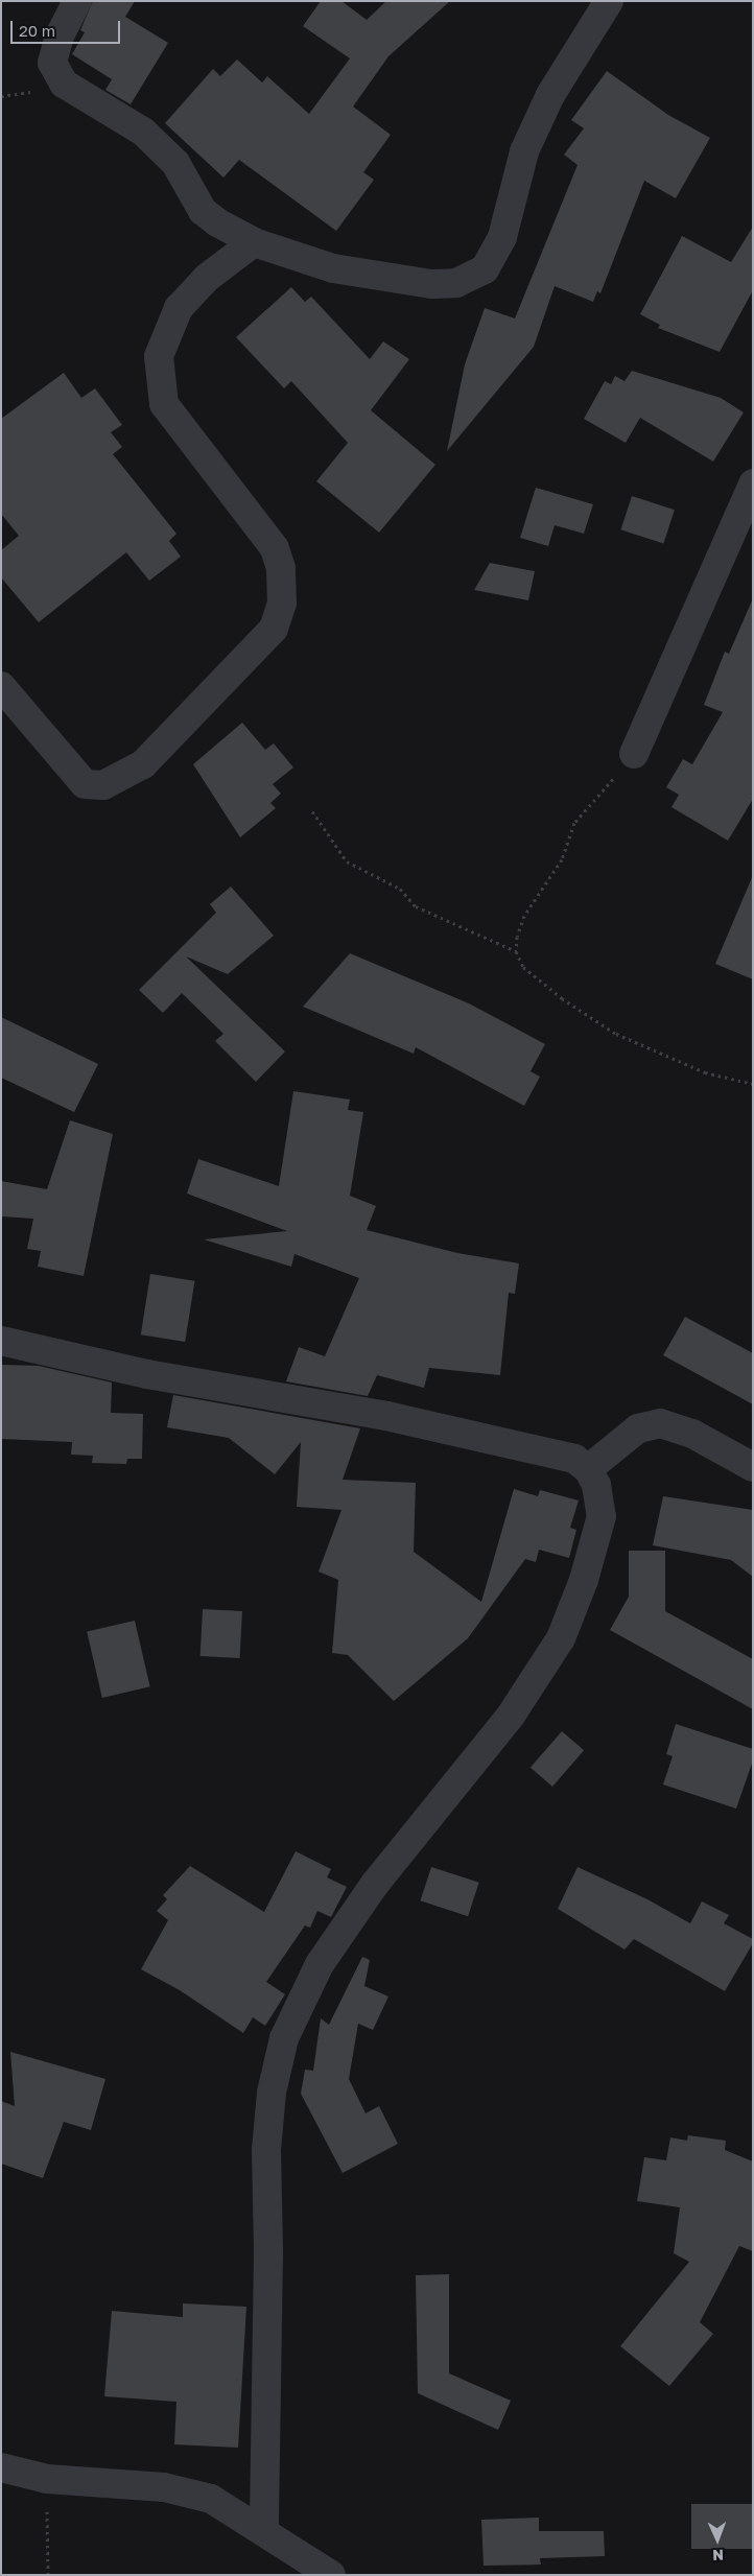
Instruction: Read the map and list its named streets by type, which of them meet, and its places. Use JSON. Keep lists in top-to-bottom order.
{
  "scale_bar": "20 m",
  "north": "bottom"
}
